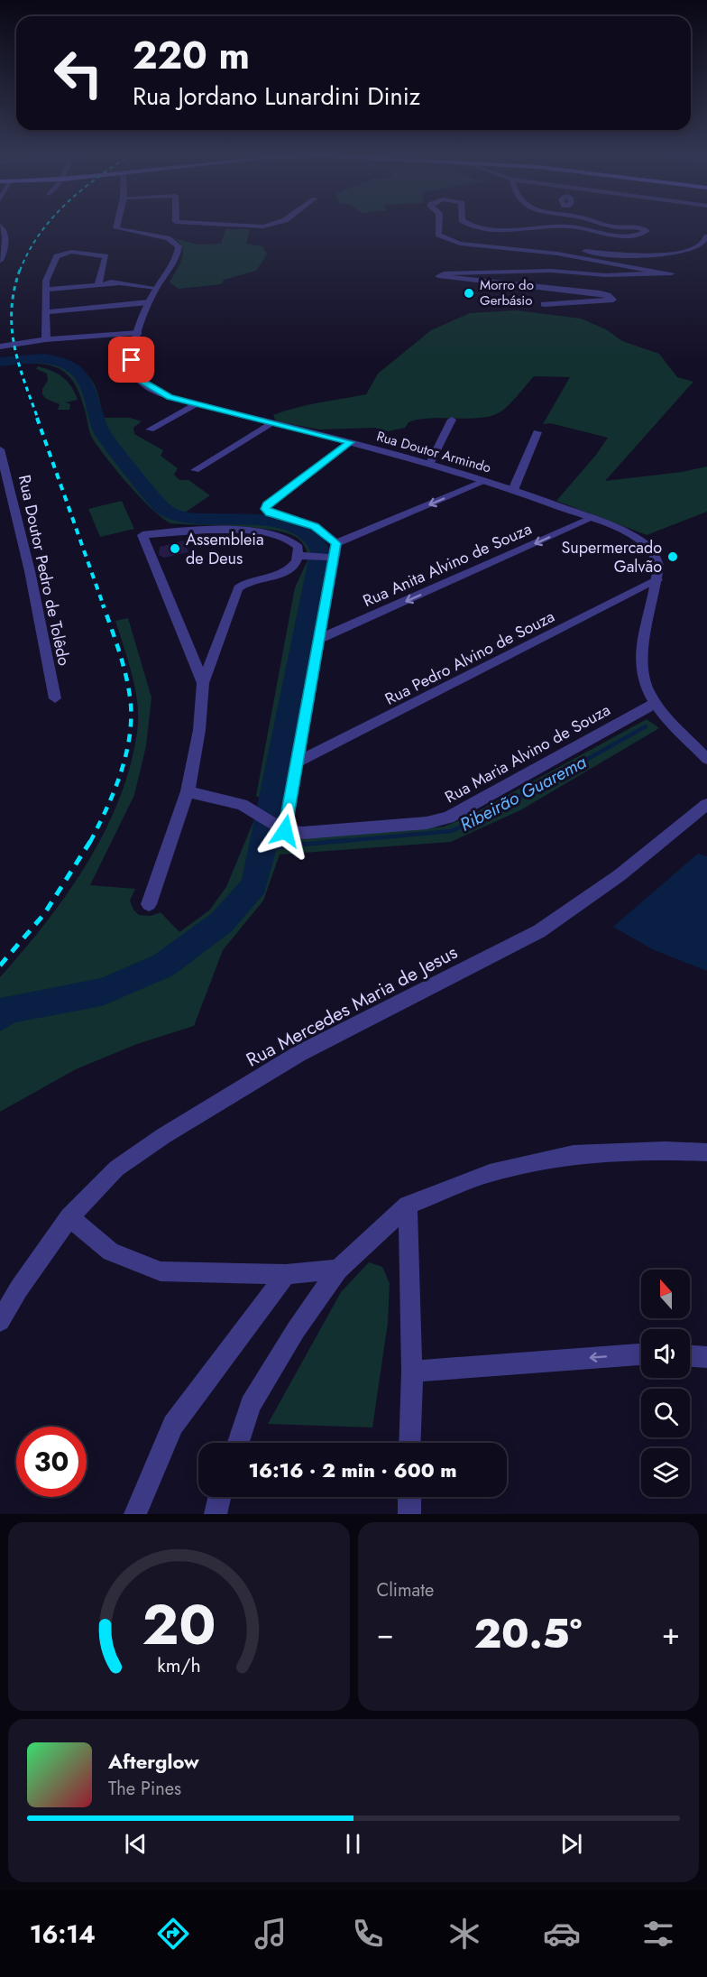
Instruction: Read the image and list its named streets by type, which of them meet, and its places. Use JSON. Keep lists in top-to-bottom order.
{
  "streets": {
    "street": [
      "Rua Doutor Armindo",
      "Rua Anita Alvino de Souza",
      "Rua Doutor Pedro de Tolêdo",
      "Rua Pedro Alvino de Souza",
      "Rua Maria Alvino de Souza",
      "Rua Mercedes Maria de Jesus"
    ]
  },
  "crossings": [
    ["Rua Doutor Armindo", "Rua Anita Alvino de Souza"],
    ["Rua Doutor Armindo", "Rua Pedro Alvino de Souza"],
    ["Rua Doutor Armindo", "Rua Maria Alvino de Souza"]
  ],
  "water": ["Ribeirão Guarema"],
  "places": ["Morro do Gerbásio", "Assembleia de Deus", "Supermercado Galvão"],
  "north": "top",
  "page": {
    "turn": ["220 m", "Rua Jordano Lunardini Diniz"],
    "limit": "30",
    "trip": "16:16 · 2 min · 600 m",
    "tile": "Climate",
    "heat": ["−", "20.5°", "+"],
    "song": ["Afterglow", "The Pines"],
    "tabs": "16:14",
    "gauge": ["20", "km/h"]
  }
}
